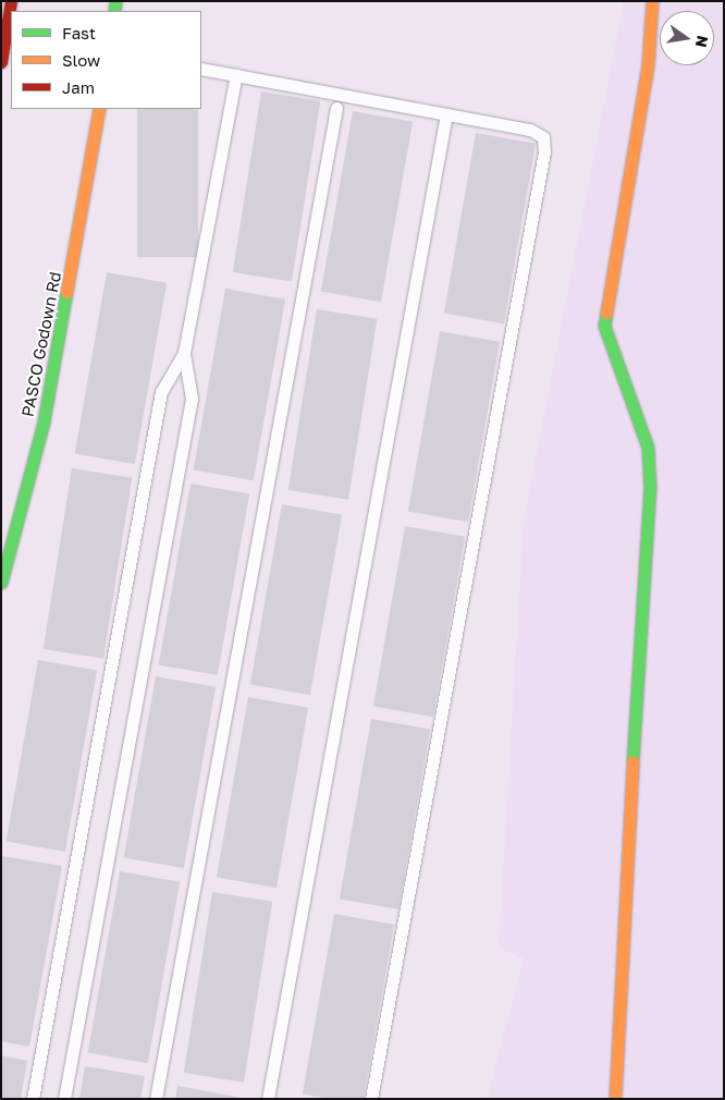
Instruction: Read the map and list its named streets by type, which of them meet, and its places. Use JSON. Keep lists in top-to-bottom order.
{
  "streets": {
    "street": ["PASCO Godown Rd"]
  },
  "legend": ["Fast", "Slow", "Jam"],
  "north": "right"
}
